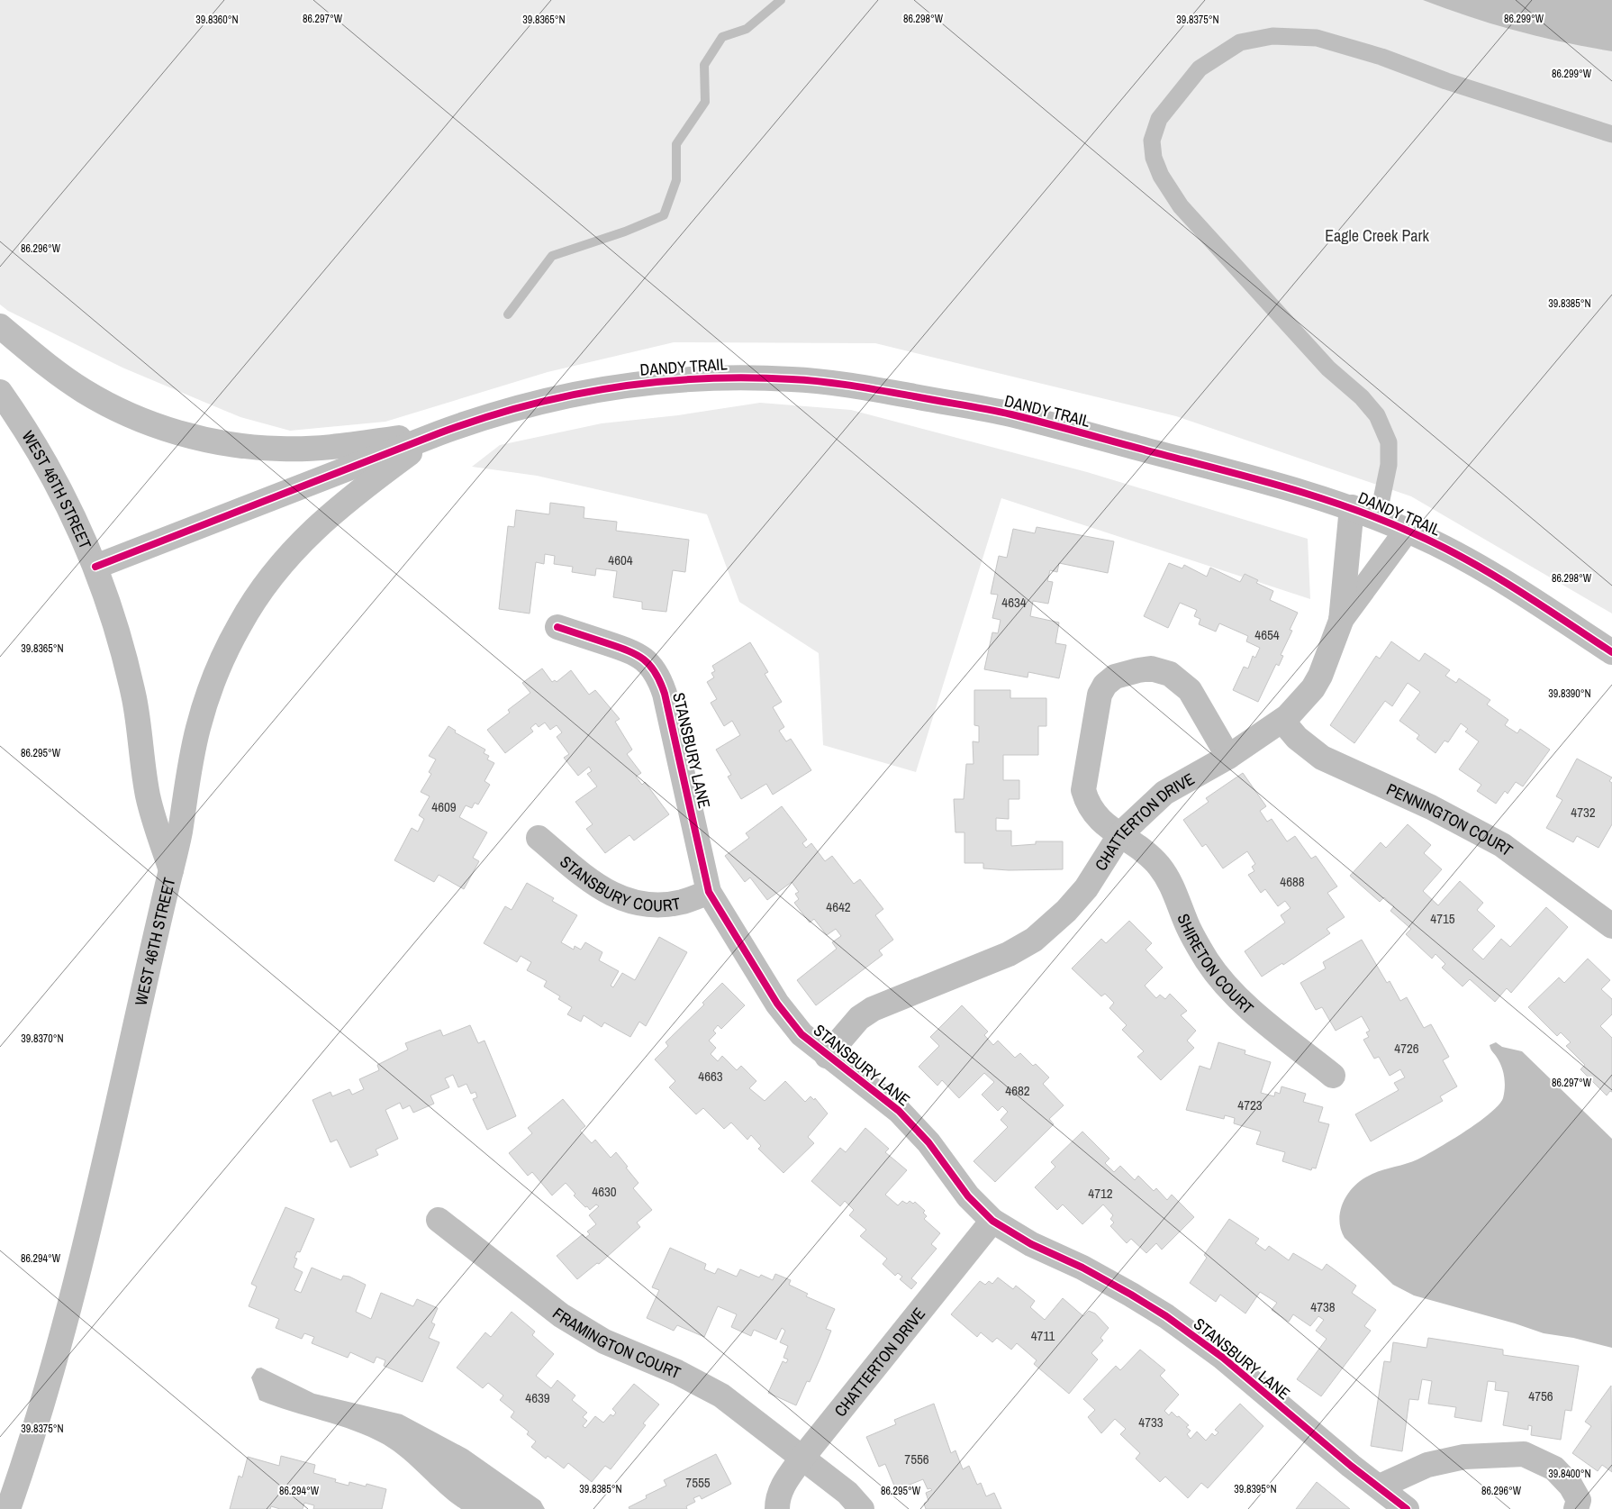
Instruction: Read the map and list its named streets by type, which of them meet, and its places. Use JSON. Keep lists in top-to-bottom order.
{
  "streets": {
    "street": [
      "DANDY TRAIL",
      "WEST 46TH STREET",
      "STANSBURY LANE",
      "PENNINGTON COURT",
      "CHATTERTON DRIVE",
      "STANSBURY COURT",
      "SHIRETON COURT",
      "FRAMINGTON COURT"
    ]
  },
  "crossings": [
    ["DANDY TRAIL", "CHATTERTON DRIVE"],
    ["STANSBURY LANE", "CHATTERTON DRIVE"],
    ["STANSBURY LANE", "STANSBURY COURT"],
    ["PENNINGTON COURT", "CHATTERTON DRIVE"],
    ["CHATTERTON DRIVE", "SHIRETON COURT"],
    ["CHATTERTON DRIVE", "FRAMINGTON COURT"]
  ],
  "parks": ["Eagle Creek Park"],
  "house_numbers": [
    "4604",
    "4634",
    "4654",
    "4609",
    "4732",
    "4688",
    "4642",
    "4715",
    "4726",
    "4663",
    "4682",
    "4723",
    "4630",
    "4712",
    "4738",
    "4711",
    "4756",
    "4639",
    "4733",
    "7556",
    "7555"
  ],
  "coordinates": [
    "86.297°W",
    "86.298°W",
    "86.299°W",
    "39.8360°N",
    "39.8365°N",
    "39.8375°N",
    "86.296°W",
    "39.8385°N",
    "39.8390°N",
    "86.295°W",
    "39.8370°N",
    "86.294°W",
    "39.8400°N",
    "39.8395°N"
  ]
}
